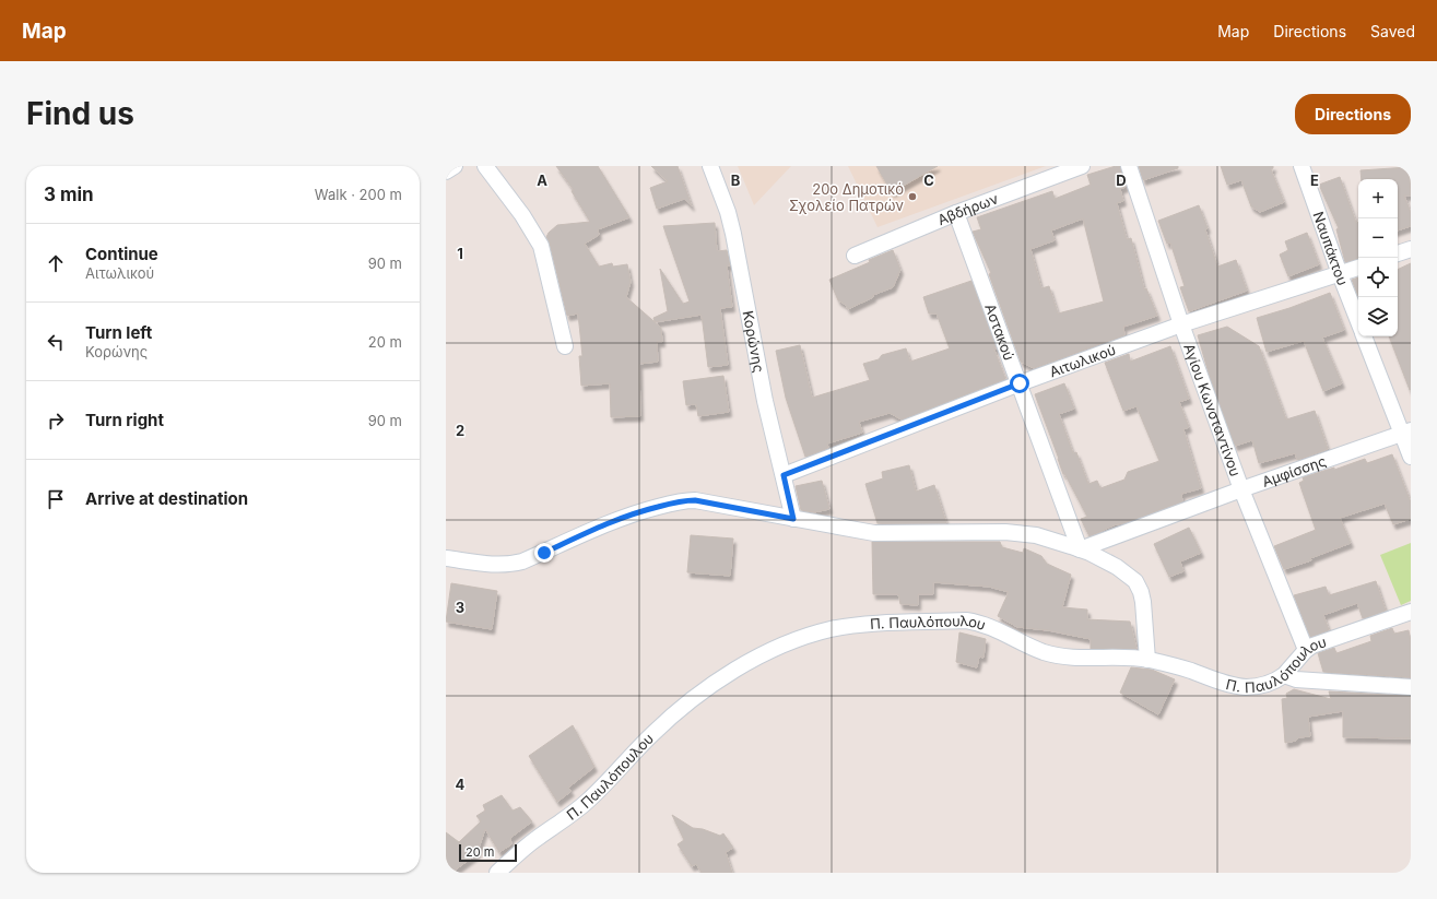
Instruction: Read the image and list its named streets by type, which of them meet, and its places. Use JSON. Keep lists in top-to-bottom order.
{
  "streets": {
    "street": [
      "Αβδήρων",
      "Ναυπάκτου",
      "Αστακού",
      "Κορώνης",
      "Αιτωλικού",
      "Αγίου Κωνσταντίνου",
      "Αμφίσσης",
      "Π. Παυλόπουλου"
    ]
  },
  "crossings": [
    ["Αβδήρων", "Αστακού"],
    ["Ναυπάκτου", "Αιτωλικού"],
    ["Ναυπάκτου", "Αμφίσσης"],
    ["Αστακού", "Αιτωλικού"],
    ["Αστακού", "Αμφίσσης"],
    ["Κορώνης", "Αιτωλικού"],
    ["Αιτωλικού", "Αγίου Κωνσταντίνου"],
    ["Αγίου Κωνσταντίνου", "Αμφίσσης"],
    ["Αγίου Κωνσταντίνου", "Π. Παυλόπουλου"]
  ],
  "places": ["20ο Δημοτικό Σχολείο Πατρών"],
  "scale_bar": "20 m",
  "page": {
    "header": "Map",
    "nav": ["Map", "Directions", "Saved"],
    "buttons": "Directions",
    "title": "Find us",
    "heading": ["3 min", "Walk · 200 m"],
    "map_buttons": ["+", "−"],
    "list": [
      ["Continue", "Αιτωλικού", "90 m"],
      ["Turn left", "Κορώνης", "20 m"],
      ["Turn right", "90 m"],
      "Arrive at destination"
    ],
    "scale": "20 m"
  },
  "grid": {
    "columns": [
      "A",
      "B",
      "C",
      "D",
      "E"
    ],
    "rows": [
      "1",
      "2",
      "3",
      "4"
    ]
  }
}
